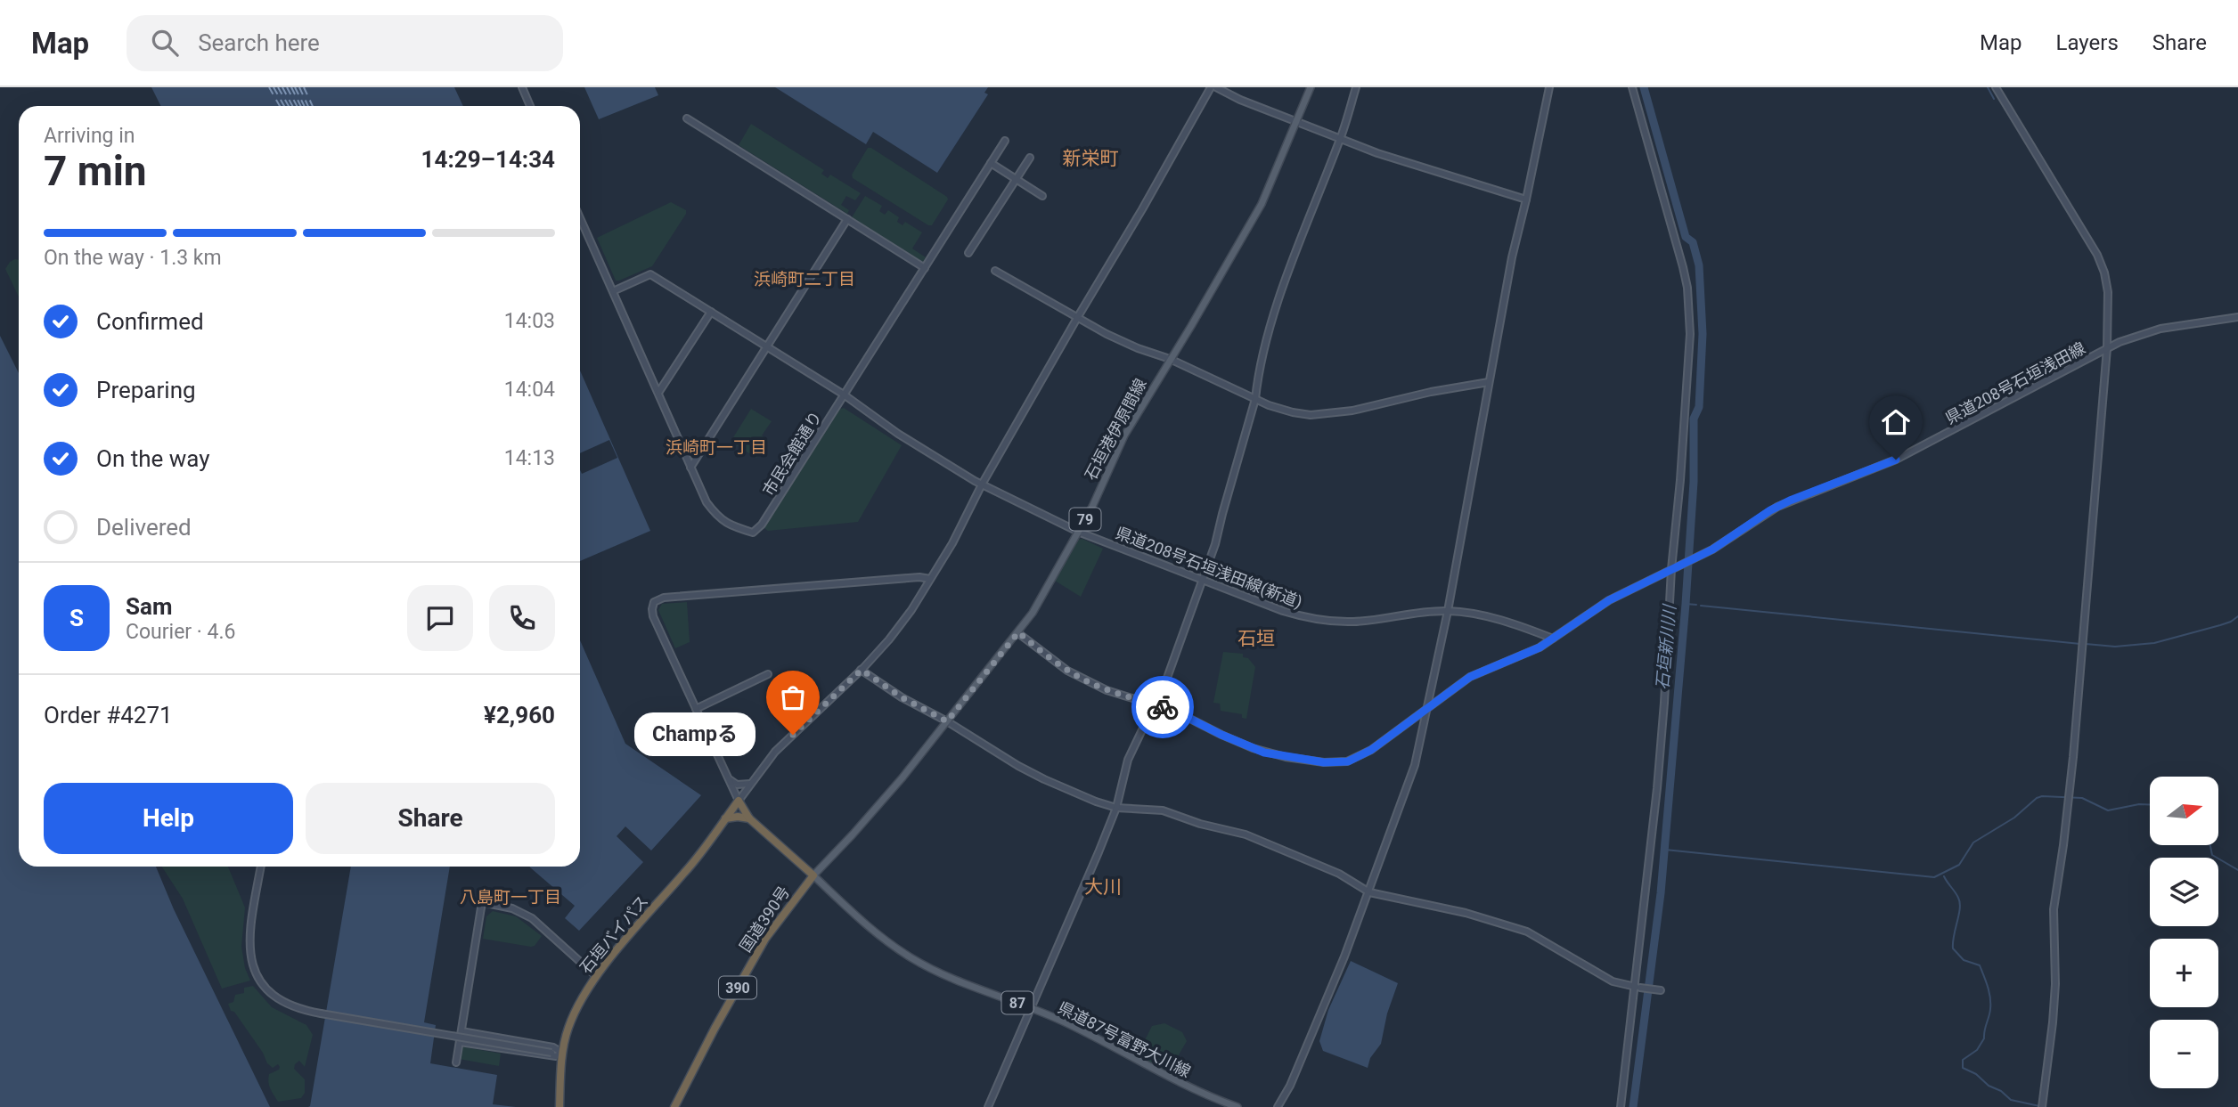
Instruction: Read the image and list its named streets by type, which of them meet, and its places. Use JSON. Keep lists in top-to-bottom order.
{
  "streets": {
    "highway": ["国道390号", "石垣バイパス", "390"],
    "main road": [
      "石垣港伊原間線",
      "79",
      "87",
      "県道87号富野大川線"
    ],
    "street": ["県道208号石垣浅田線", "市民会館通り", "県道208号石垣浅田線(新道)"]
  },
  "crossings": [
    ["県道208号石垣浅田線", "石垣港伊原間線"],
    ["県道208号石垣浅田線", "県道208号石垣浅田線(新道)"],
    ["石垣港伊原間線", "県道208号石垣浅田線(新道)"],
    ["石垣港伊原間線", "国道390号"],
    ["石垣港伊原間線", "県道87号富野大川線"],
    ["市民会館通り", "県道208号石垣浅田線(新道)"],
    ["国道390号", "県道87号富野大川線"]
  ],
  "districts": [
    "新栄町",
    "浜崎町二丁目",
    "浜崎町一丁目",
    "石垣",
    "大川",
    "八島町一丁目"
  ],
  "water": ["石垣新川川"],
  "places": ["Champる"],
  "north": "right",
  "page": {
    "header": "Map",
    "search": "Search here",
    "nav": ["Map", "Layers", "Share"],
    "heading": ["7 min", "Arriving in", "14:29–14:34"],
    "panel": [
      "Sam",
      "Courier · 4.6",
      "Order #4271",
      "¥2,960"
    ],
    "bar": "On the way · 1.3 km",
    "list": [
      ["Confirmed", "14:03"],
      ["Preparing", "14:04"],
      ["On the way", "14:13"],
      "Delivered"
    ],
    "round": "S",
    "bubble": "Champる",
    "buttons": ["Help", "Share"],
    "map_buttons": ["+", "−"]
  }
}
